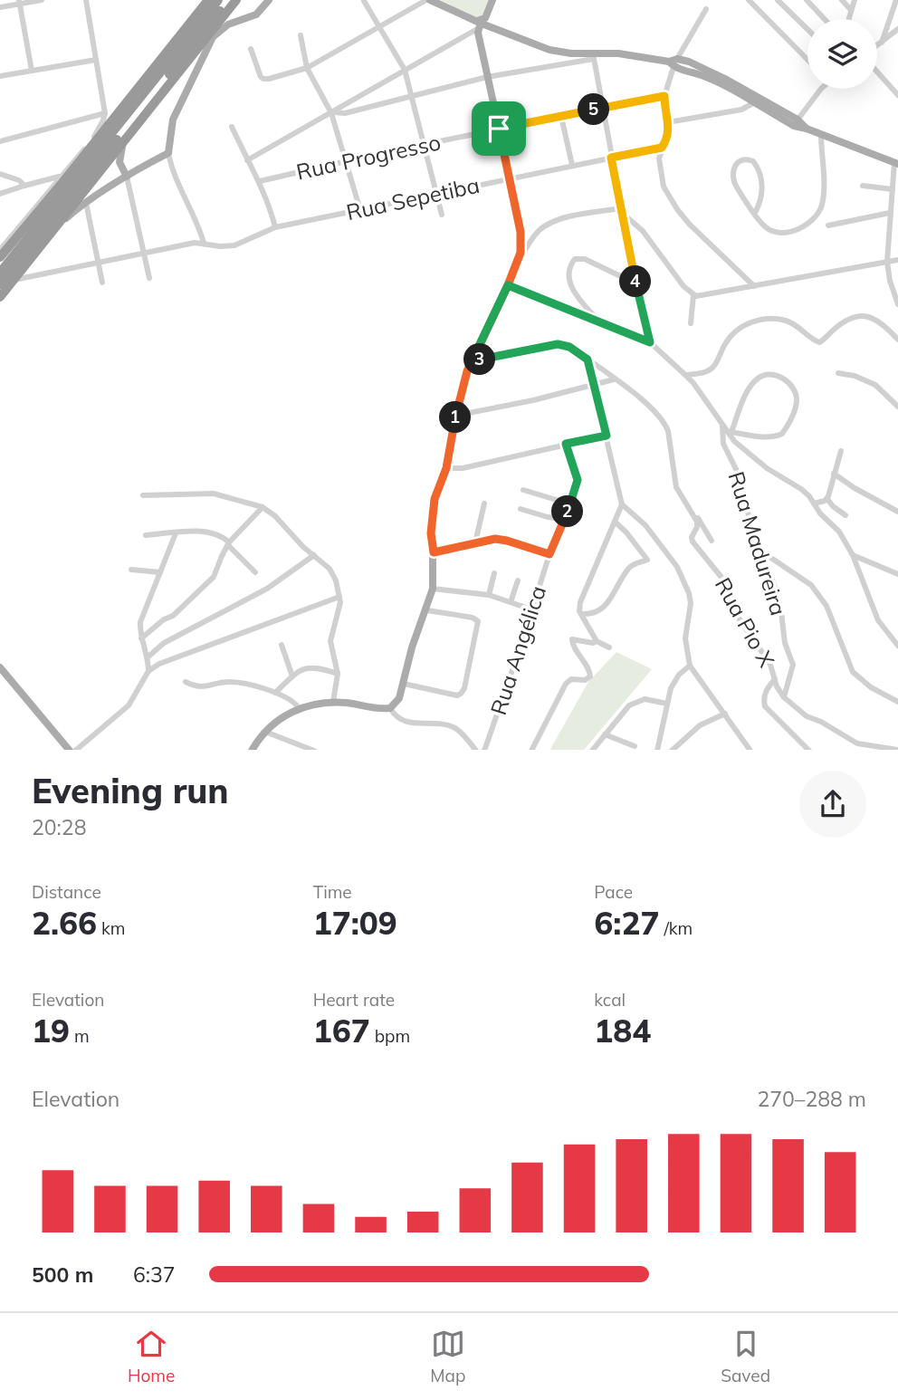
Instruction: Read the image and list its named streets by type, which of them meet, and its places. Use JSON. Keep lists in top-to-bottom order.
{
  "streets": {
    "street": [
      "Rua Progresso",
      "Rua Sepetiba",
      "Rua Madureira",
      "Rua Pio X",
      "Rua Angélica"
    ]
  },
  "page": {
    "pins": [
      "5",
      "4",
      "3",
      "1",
      "2"
    ],
    "heading": ["Evening run", "20:28"],
    "stats": [
      ["Distance", "2.66 km"],
      ["Time", "17:09"],
      ["Pace", "6:27 /km"],
      ["Elevation", "19 m"],
      ["Heart rate", "167 bpm"],
      ["kcal", "184"]
    ],
    "chart": ["Elevation", "270–288 m"],
    "list": [
      {
        "name": "500 m",
        "note": "6:37"
      }
    ],
    "tabs": ["Home", "Map", "Saved"]
  }
}
